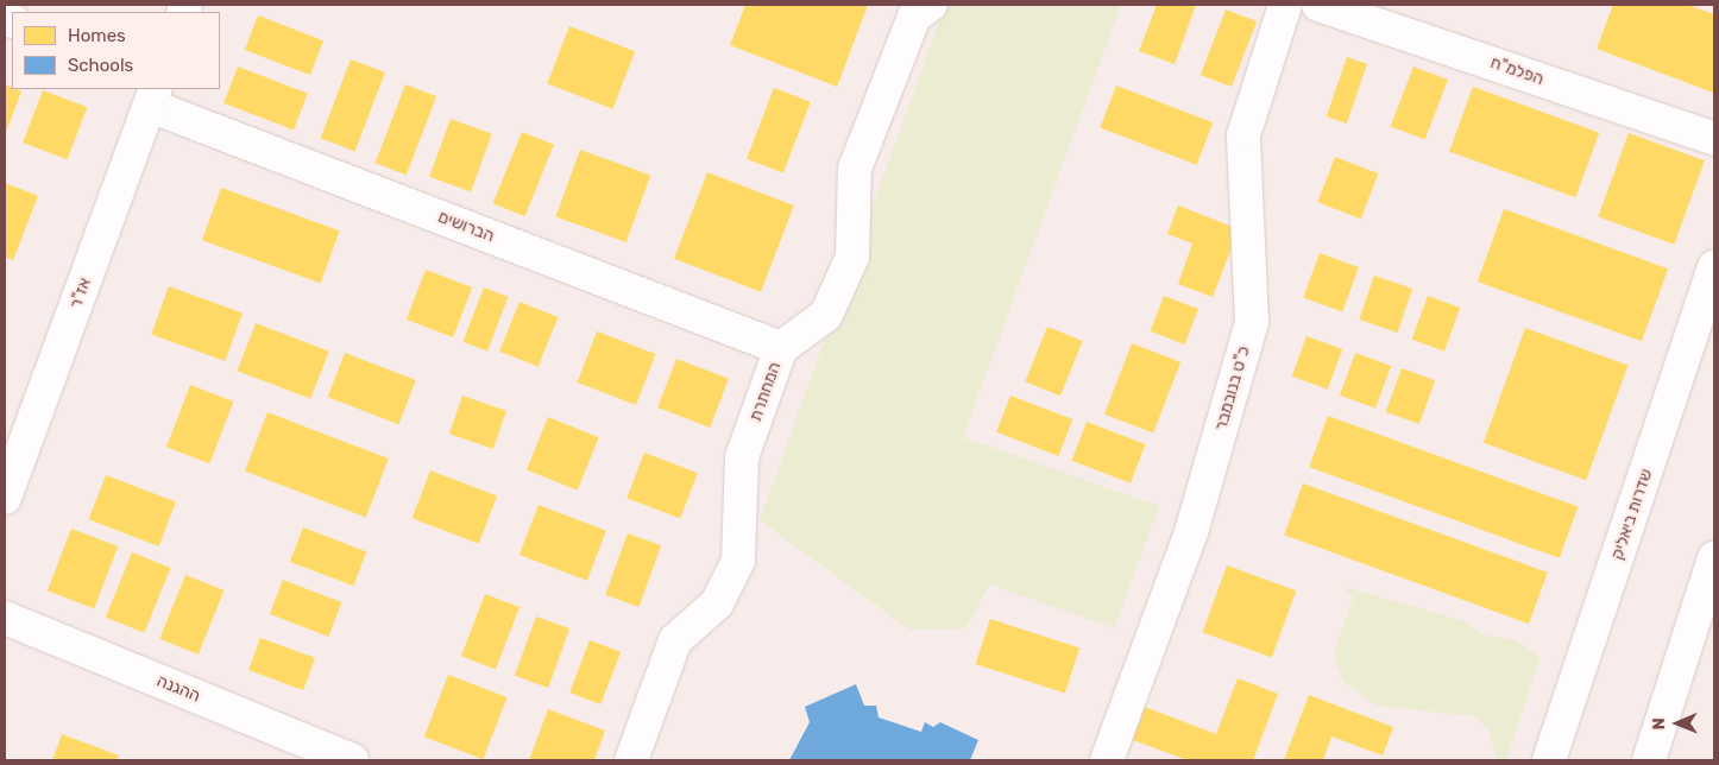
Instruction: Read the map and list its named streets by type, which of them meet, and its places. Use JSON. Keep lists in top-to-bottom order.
{
  "streets": {
    "street": [
      "הפלמ\"ח",
      "הברושים",
      "אז\"ר",
      "כ\"ט בנובמבר",
      "המחתרת",
      "שדרות ביאליק",
      "ההגנה"
    ]
  },
  "crossings": [
    ["הברושים", "אז\"ר"],
    ["הברושים", "המחתרת"]
  ],
  "legend": ["Homes", "Schools"],
  "north": "left"
}
